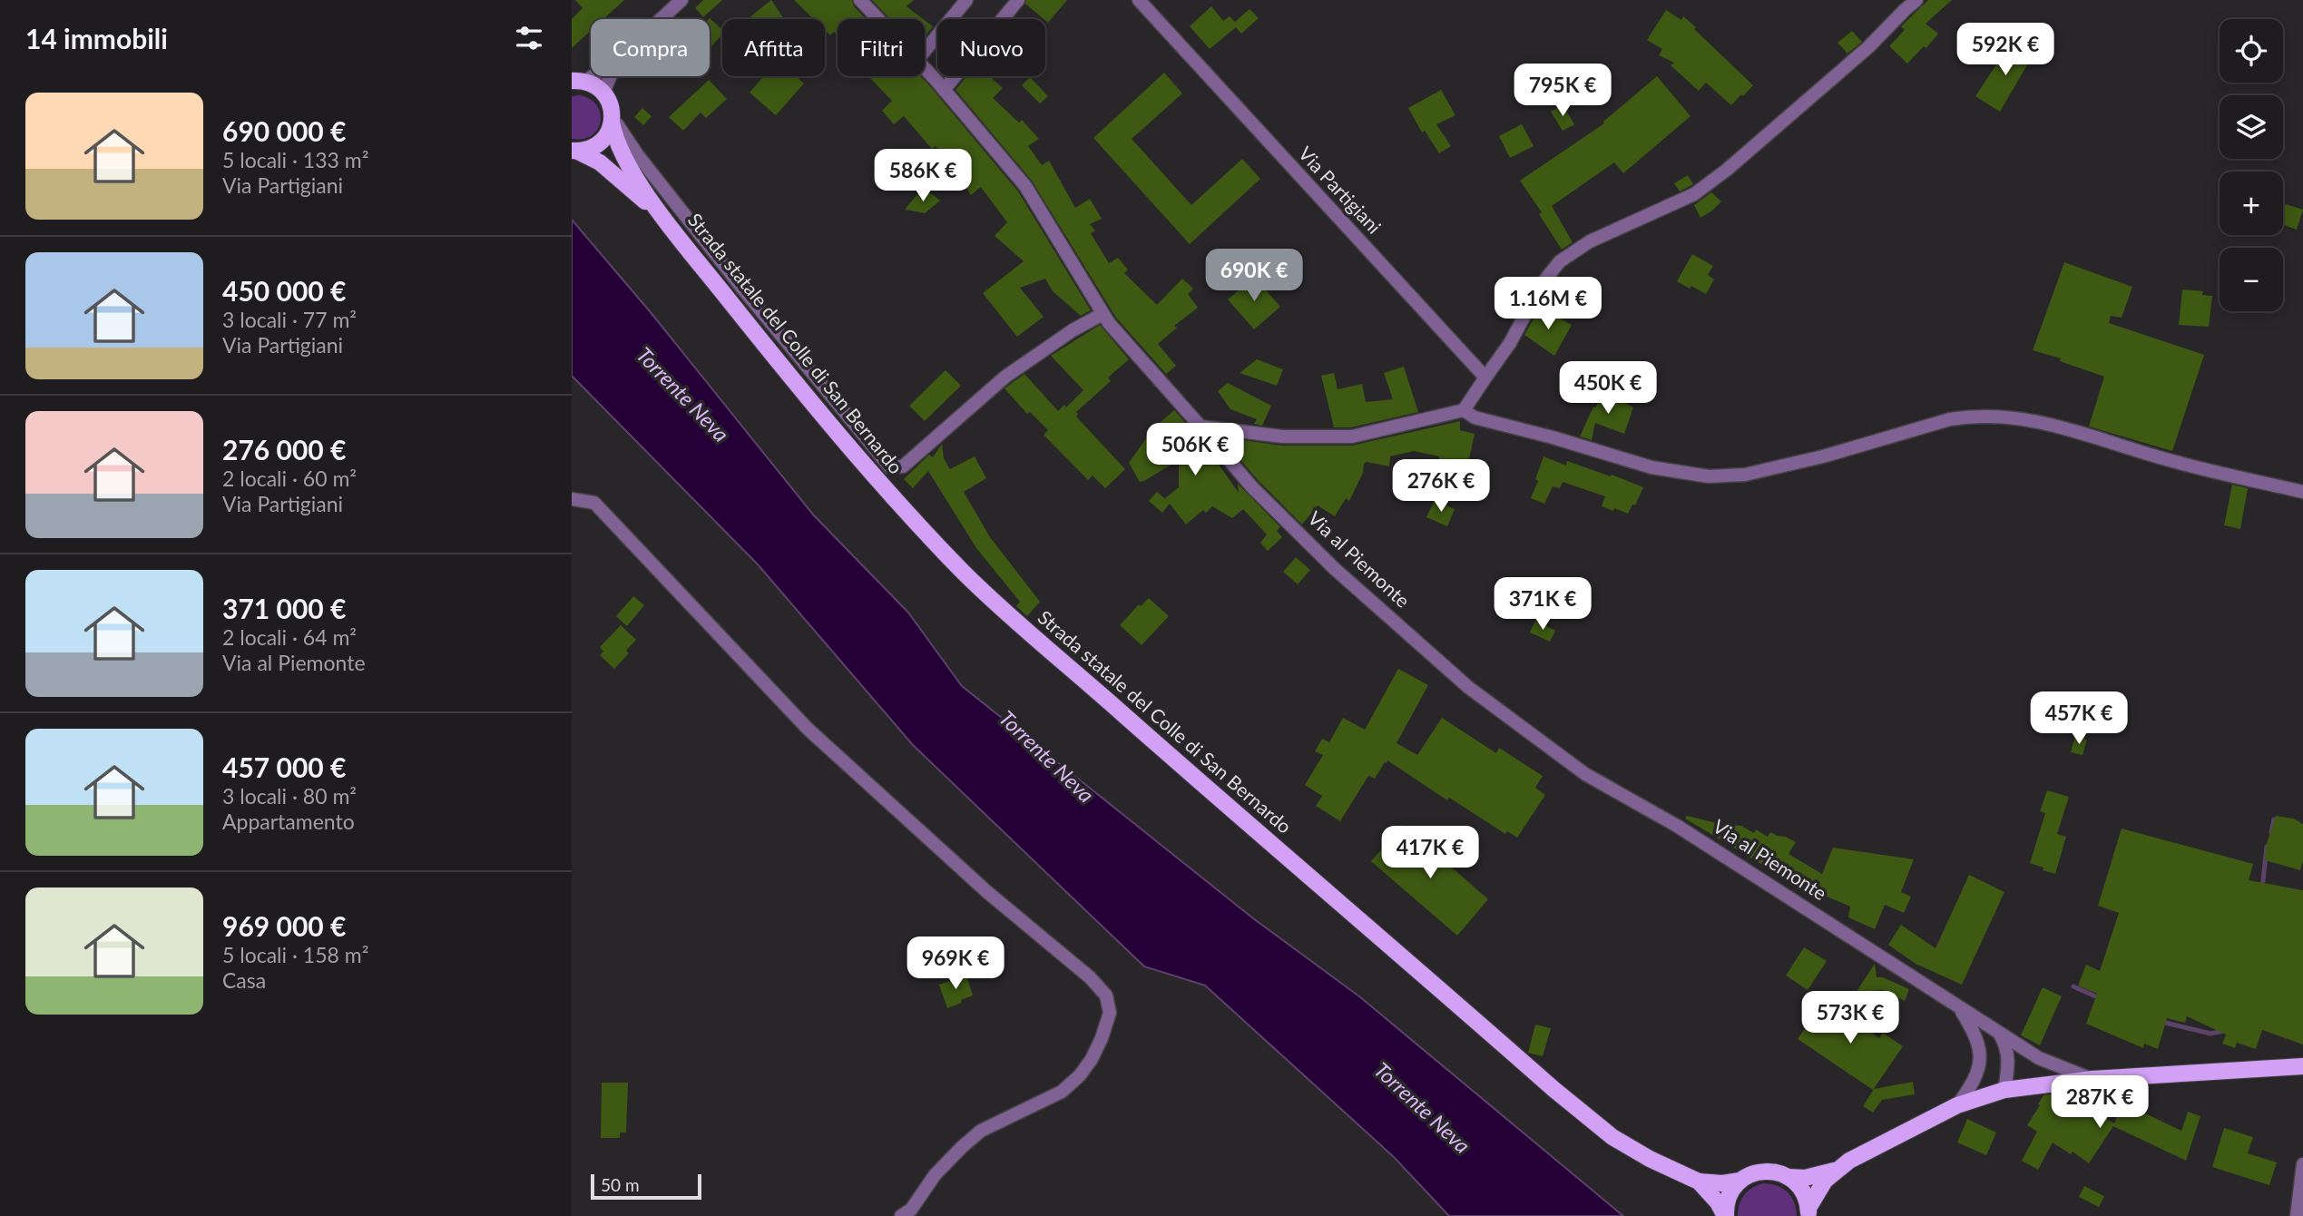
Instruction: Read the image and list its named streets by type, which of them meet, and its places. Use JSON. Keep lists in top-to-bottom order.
{
  "streets": {
    "main road": ["Strada statale del Colle di San Bernardo", "Via al Piemonte"],
    "street": ["Via Partigiani"]
  },
  "crossings": [
    ["Strada statale del Colle di San Bernardo", "Via al Piemonte"]
  ],
  "water": ["Torrente Neva"],
  "scale_bar": "50 m",
  "page": {
    "heading": "14 immobili",
    "map_buttons": ["+", "−"],
    "chip": [
      "Compra",
      "Affitta",
      "Filtri",
      "Nuovo"
    ],
    "price": [
      "592K €",
      "795K €",
      "586K €",
      "690K €",
      "1.16M €",
      "450K €",
      "506K €",
      "276K €",
      "371K €",
      "457K €",
      "417K €",
      "969K €",
      "573K €",
      "287K €"
    ],
    "list": [
      {
        "name": "690 000 €",
        "note": "5 locali · 133 m² · Via Partigiani"
      },
      {
        "name": "450 000 €",
        "note": "3 locali · 77 m² · Via Partigiani"
      },
      {
        "name": "276 000 €",
        "note": "2 locali · 60 m² · Via Partigiani"
      },
      {
        "name": "371 000 €",
        "note": "2 locali · 64 m² · Via al Piemonte"
      },
      {
        "name": "457 000 €",
        "note": "3 locali · 80 m² · Appartamento"
      },
      {
        "name": "969 000 €",
        "note": "5 locali · 158 m² · Casa"
      }
    ],
    "scale": "50 m"
  }
}
